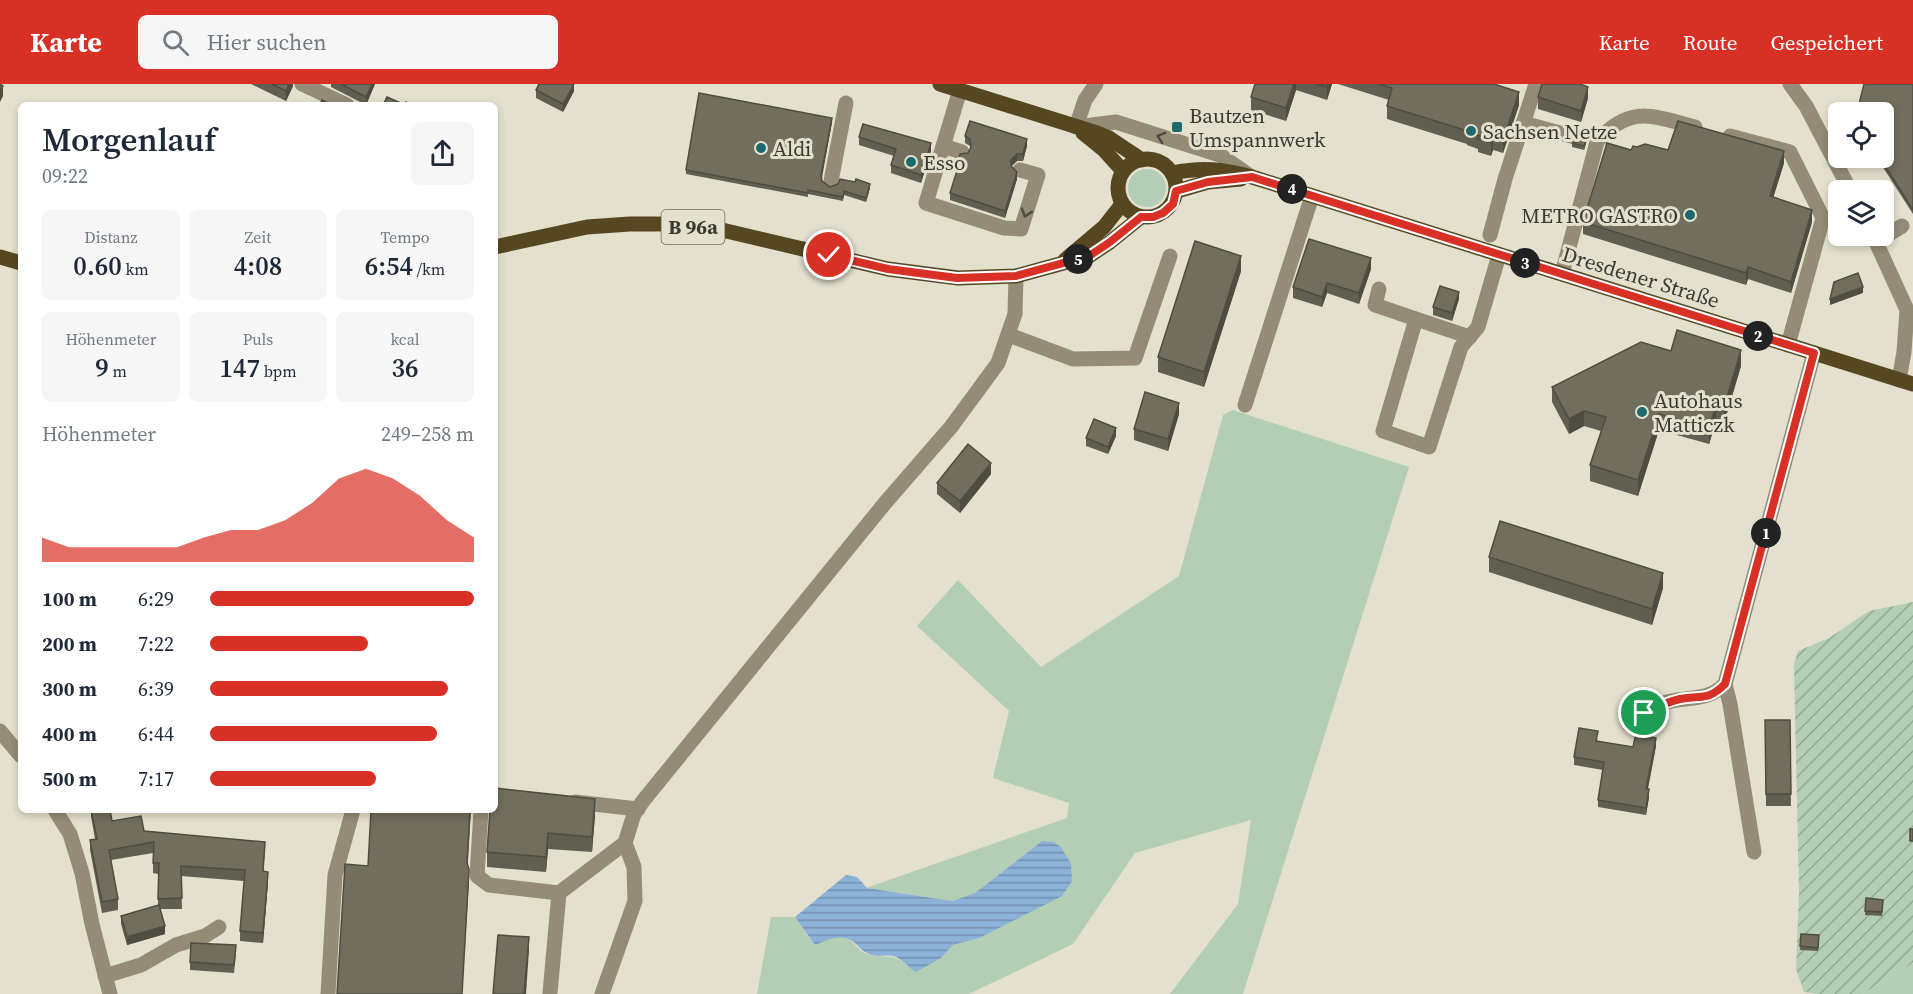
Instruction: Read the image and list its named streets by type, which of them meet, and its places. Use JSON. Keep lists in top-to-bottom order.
{
  "streets": {
    "main road": ["B 96a", "Dresdener Straße"]
  },
  "crossings": [
    ["B 96a", "Dresdener Straße"]
  ],
  "places": {
    "transit": ["Bautzen Umspannwerk"],
    "other": [
      "Sachsen Netze",
      "Aldi",
      "Esso",
      "METRO GASTRO",
      "Autohaus Matticzk"
    ]
  },
  "page": {
    "header": "Karte",
    "search": "Hier suchen",
    "nav": ["Karte", "Route", "Gespeichert"],
    "heading": ["Morgenlauf", "09:22"],
    "pins": [
      "4",
      "5",
      "3",
      "2",
      "1"
    ],
    "stats": [
      ["Distanz", "0.60 km"],
      ["Zeit", "4:08"],
      ["Tempo", "6:54 /km"],
      ["Höhenmeter", "9 m"],
      ["Puls", "147 bpm"],
      ["kcal", "36"]
    ],
    "chart": ["Höhenmeter", "249–258 m"],
    "list": [
      {
        "name": "100 m",
        "note": "6:29"
      },
      {
        "name": "200 m",
        "note": "7:22"
      },
      {
        "name": "300 m",
        "note": "6:39"
      },
      {
        "name": "400 m",
        "note": "6:44"
      },
      {
        "name": "500 m",
        "note": "7:17"
      }
    ]
  }
}
